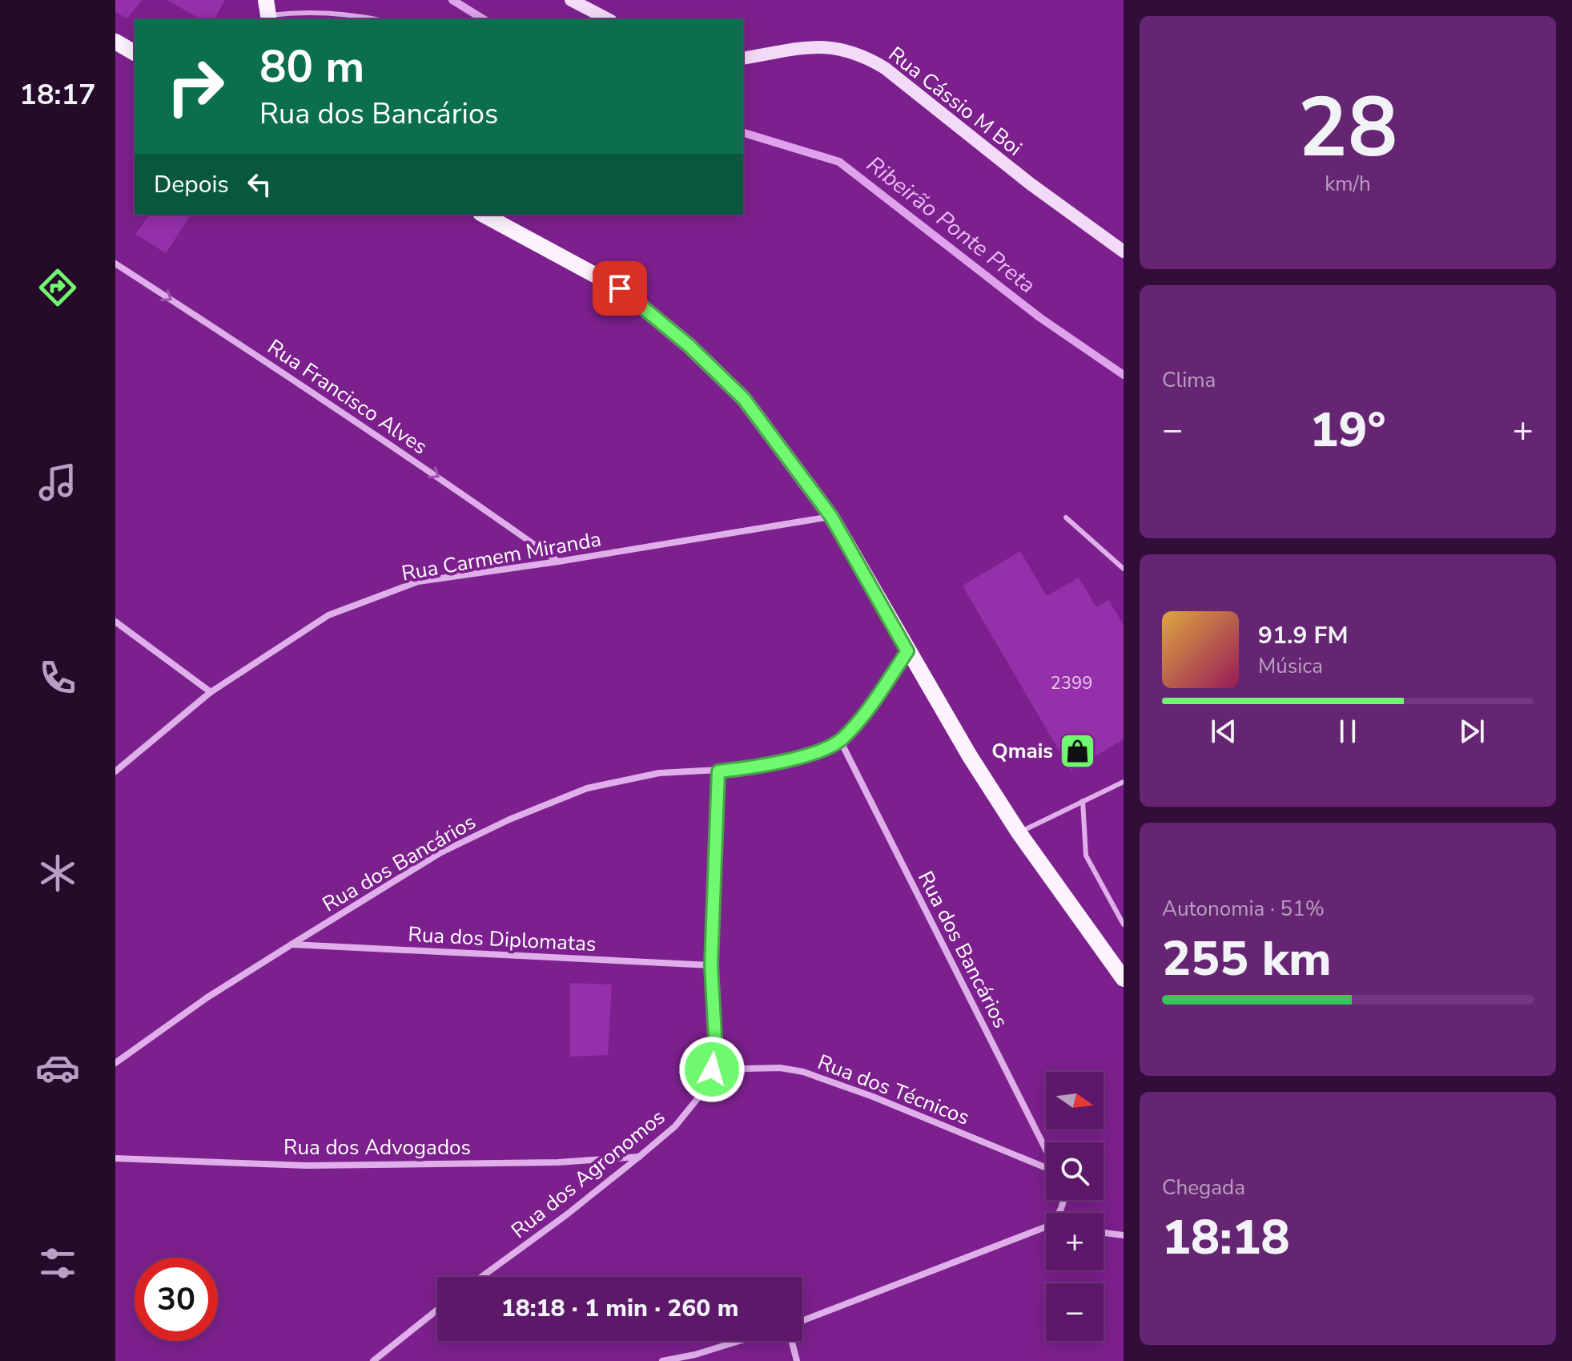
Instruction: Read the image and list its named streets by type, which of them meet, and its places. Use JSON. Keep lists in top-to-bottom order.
{
  "streets": {
    "street": [
      "Rua Cássio M Boi",
      "Rua Francisco Alves",
      "Rua Carmem Miranda",
      "Rua dos Bancários",
      "Rua dos Diplomatas",
      "Rua dos Técnicos",
      "Rua dos Advogados",
      "Rua dos Agronomos"
    ]
  },
  "crossings": [
    ["Rua Francisco Alves", "Rua Carmem Miranda"],
    ["Rua dos Bancários", "Rua dos Diplomatas"],
    ["Rua dos Técnicos", "Rua dos Agronomos"],
    ["Rua dos Advogados", "Rua dos Agronomos"]
  ],
  "one_way": ["Rua Francisco Alves"],
  "water": ["Ribeirão Ponte Preta"],
  "places": {
    "shop": ["Qmais"]
  },
  "house_numbers": ["2399"],
  "north": "right",
  "page": {
    "tabs": "18:17",
    "tile": [
      ["28", "km/h"],
      "Clima",
      ["Autonomia · 51%", "255 km"],
      ["Chegada", "18:18"]
    ],
    "turn": ["80 m", "Rua dos Bancários"],
    "then": "Depois",
    "heat": ["−", "19°", "+"],
    "song": ["91.9 FM", "Música"],
    "map_buttons": ["+", "−"],
    "limit": "30",
    "trip": "18:18 · 1 min · 260 m"
  }
}
